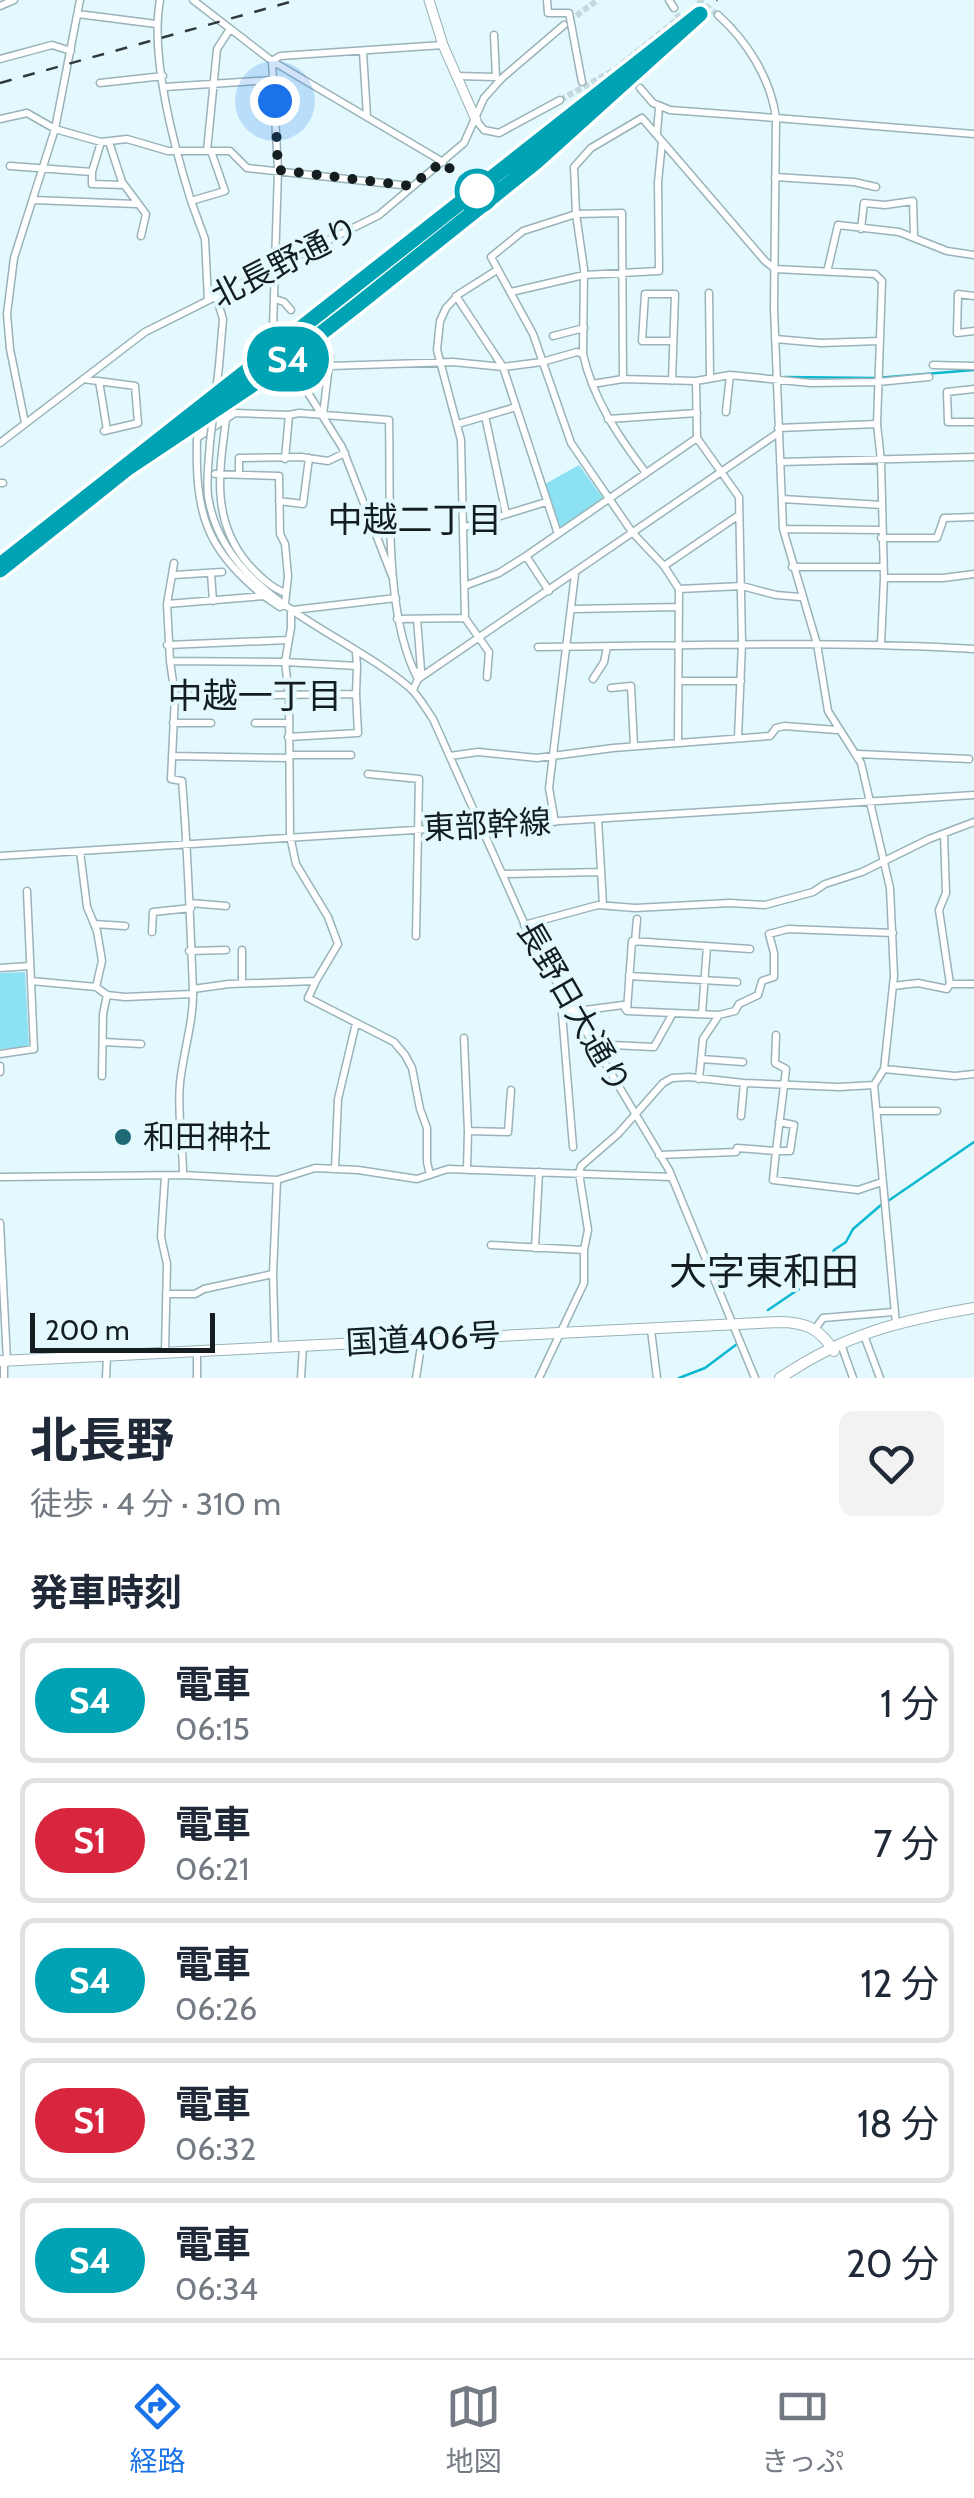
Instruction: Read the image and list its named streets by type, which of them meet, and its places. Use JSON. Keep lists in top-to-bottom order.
{
  "streets": {
    "highway": ["国道406号"],
    "street": ["北長野通り", "東部幹線", "長野日大通り"]
  },
  "crossings": [
    ["東部幹線", "長野日大通り"],
    ["長野日大通り", "国道406号"]
  ],
  "districts": ["中越二丁目", "中越一丁目", "大字東和田"],
  "places": ["和田神社"],
  "scale_bar": "200 m",
  "page": {
    "on_map": "S4",
    "scale": "200 m",
    "heading": [
      ["北長野", "徒歩 · 4 分 · 310 m"],
      "発車時刻"
    ],
    "list": [
      {
        "mark": "S4",
        "name": "電車",
        "note": "06:15",
        "value": "1 分"
      },
      {
        "mark": "S1",
        "name": "電車",
        "note": "06:21",
        "value": "7 分"
      },
      {
        "mark": "S4",
        "name": "電車",
        "note": "06:26",
        "value": "12 分"
      },
      {
        "mark": "S1",
        "name": "電車",
        "note": "06:32",
        "value": "18 分"
      },
      {
        "mark": "S4",
        "name": "電車",
        "note": "06:34",
        "value": "20 分"
      }
    ],
    "tabs": ["経路", "地図", "きっぷ"]
  }
}
